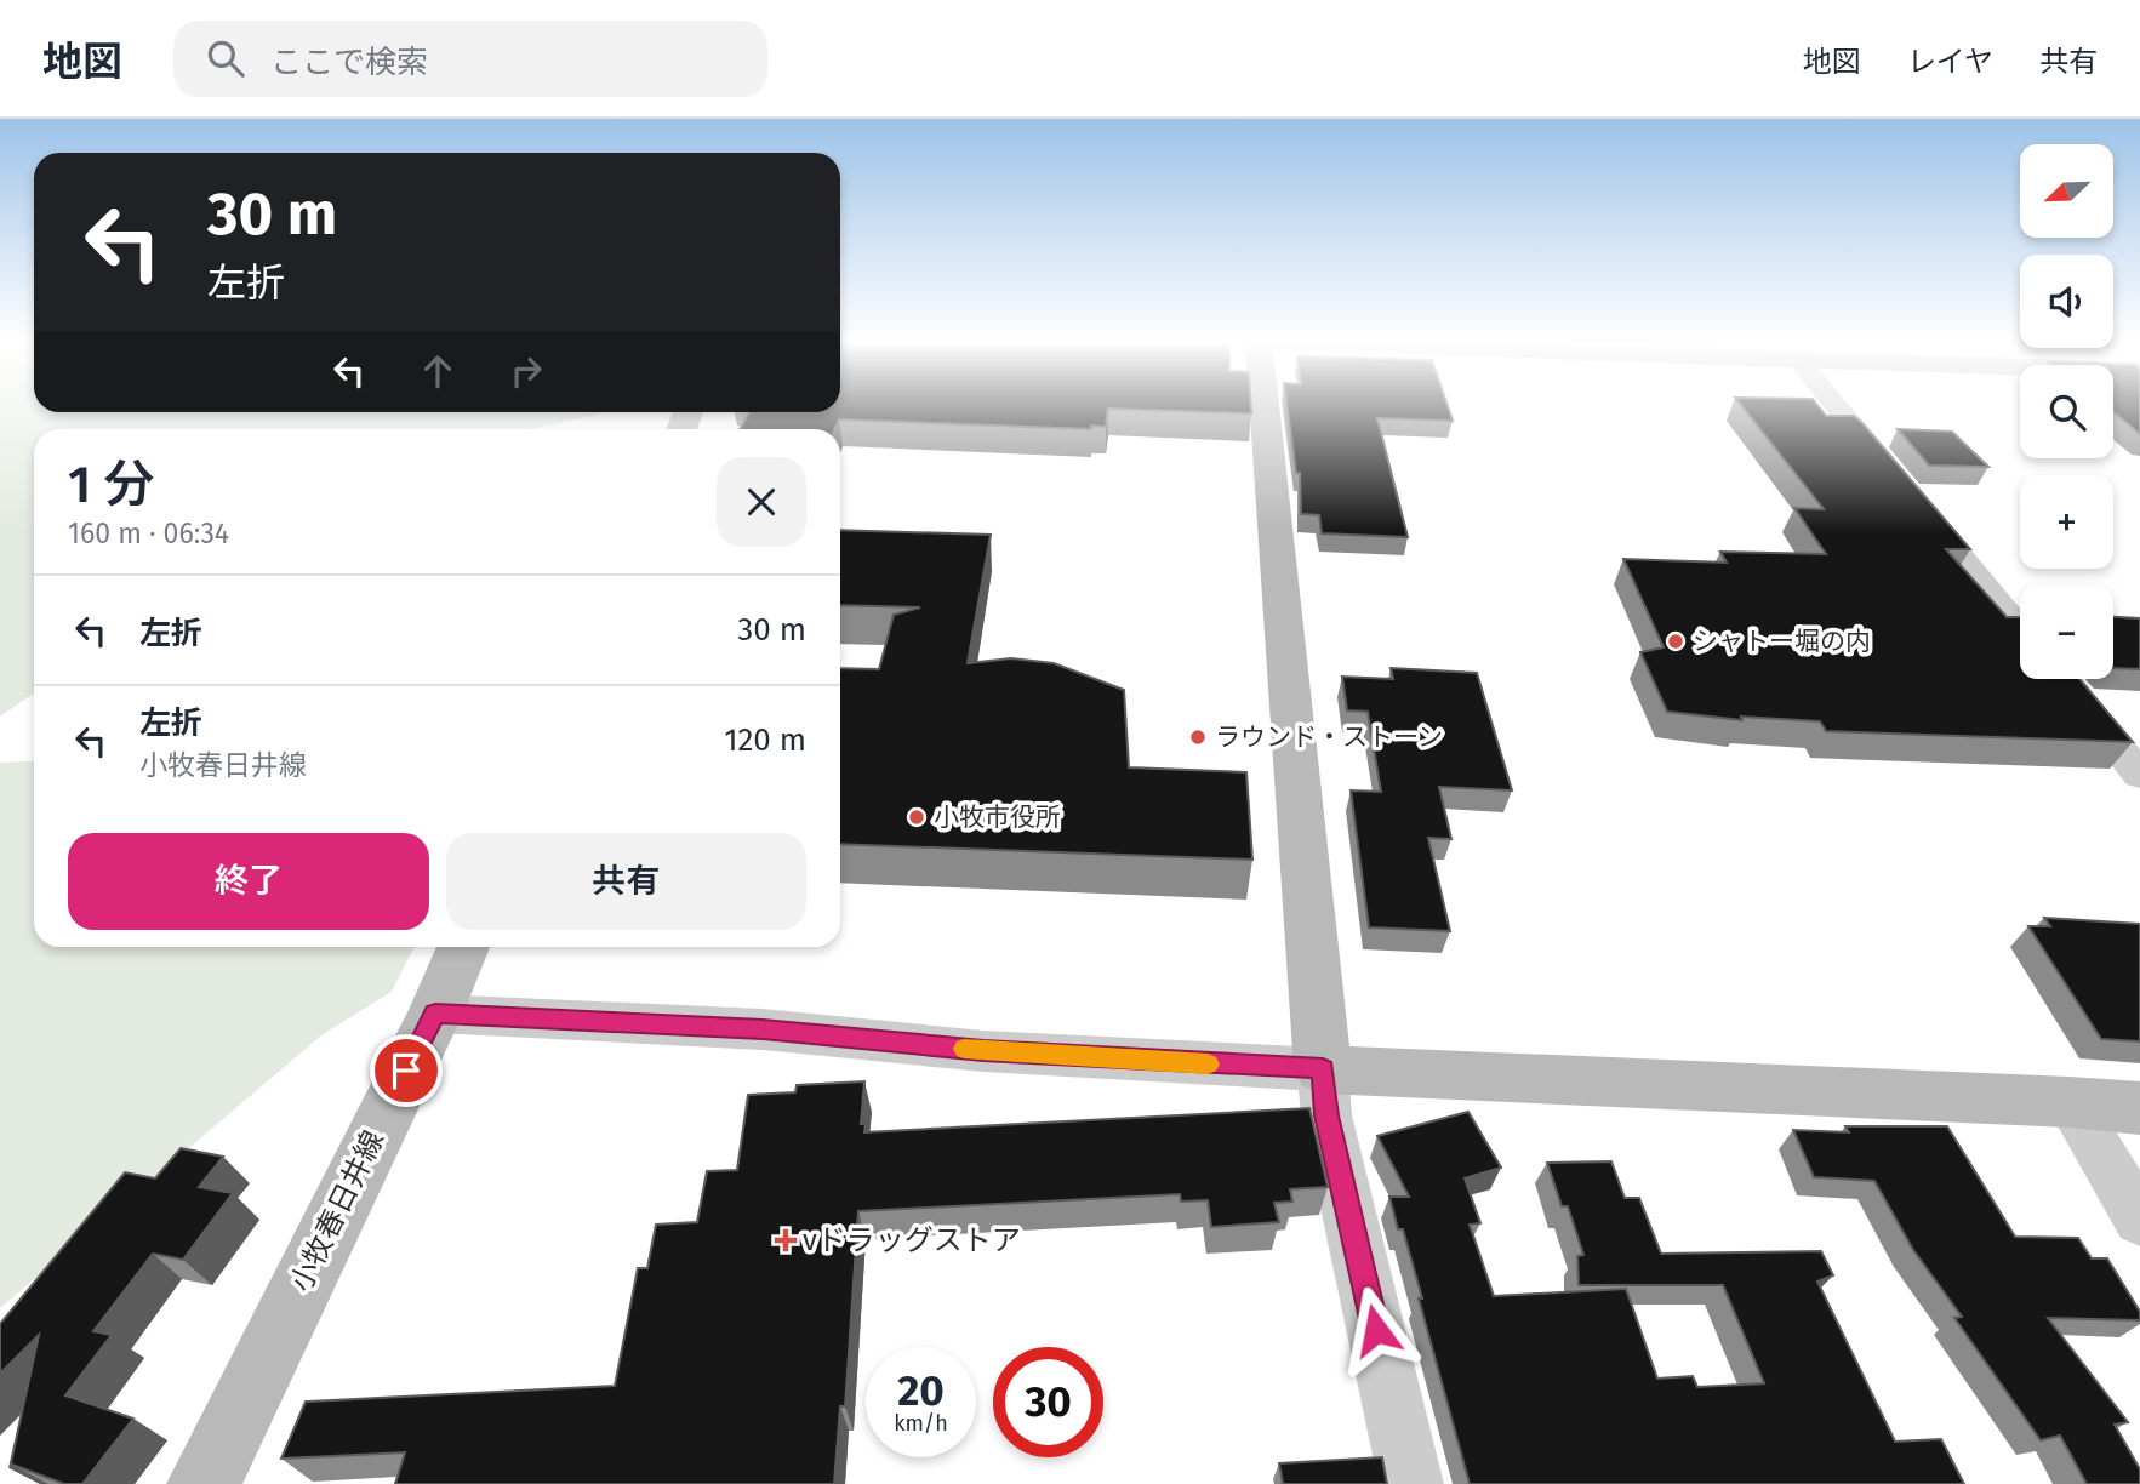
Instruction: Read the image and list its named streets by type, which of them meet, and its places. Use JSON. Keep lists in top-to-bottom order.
{
  "streets": {
    "street": ["小牧春日井線"]
  },
  "places": {
    "other": ["シャトー堀の内", "ラウンド・ストーン", "小牧市役所"],
    "health": ["vドラッグストア"]
  },
  "north": "bottom left",
  "page": {
    "header": "地図",
    "search": "ここで検索",
    "nav": ["地図", "レイヤ", "共有"],
    "map_buttons": ["+", "−"],
    "turn": ["30 m", "左折"],
    "heading": ["1 分", "160 m · 06:34"],
    "list": [
      {
        "name": "左折",
        "value": "30 m"
      },
      {
        "name": "左折",
        "note": "小牧春日井線",
        "value": "120 m"
      }
    ],
    "buttons": ["終了", "共有"],
    "speed": "20 km/h",
    "limit": "30"
  }
}
